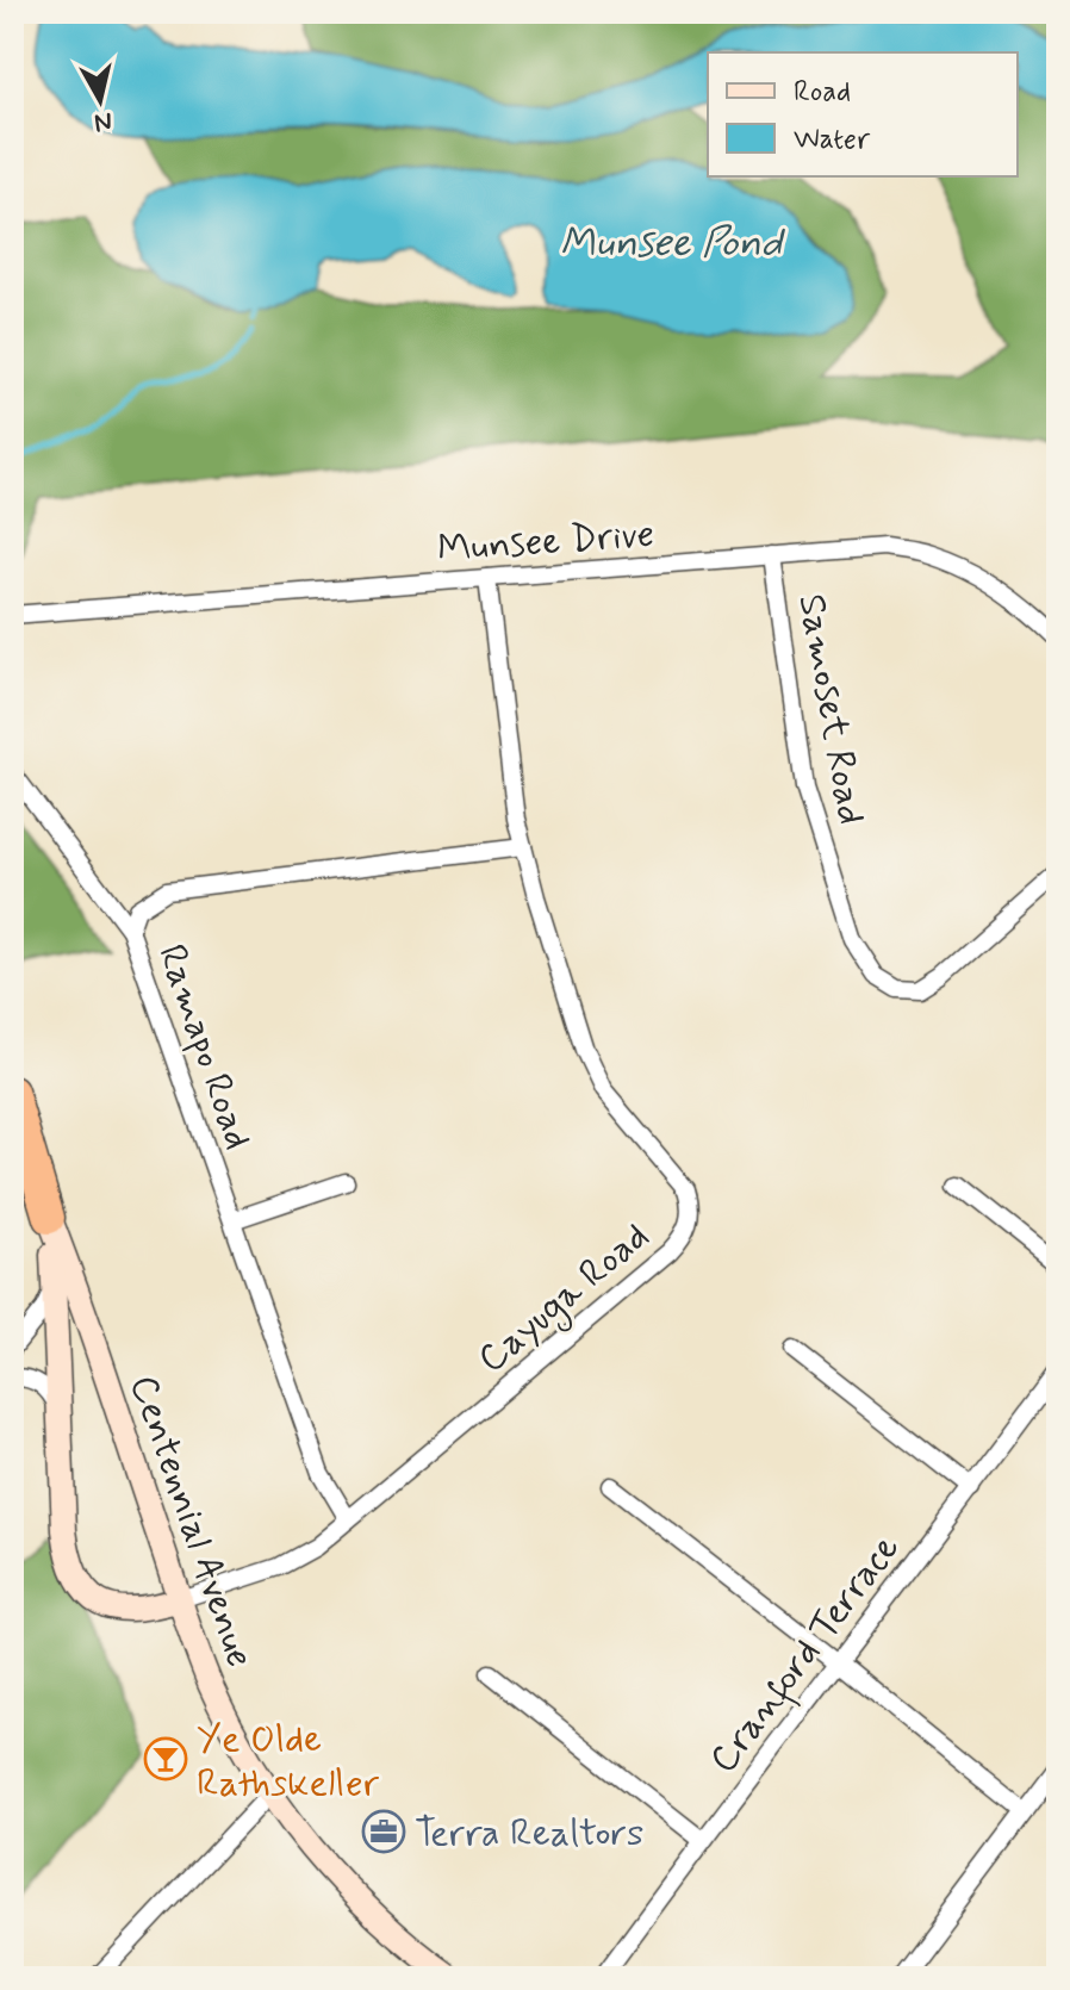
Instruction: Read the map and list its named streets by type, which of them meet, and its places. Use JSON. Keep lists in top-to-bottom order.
{
  "streets": {
    "main road": ["Centennial Avenue"],
    "street": [
      "Munsee Drive",
      "Samoset Road",
      "Ramapo Road",
      "Cayuga Road",
      "Cranford Terrace"
    ]
  },
  "crossings": [
    ["Munsee Drive", "Samoset Road"],
    ["Munsee Drive", "Cayuga Road"],
    ["Ramapo Road", "Cayuga Road"],
    ["Cayuga Road", "Centennial Avenue"]
  ],
  "water": ["Munsee Pond"],
  "places": {
    "bar": ["Ye Olde Rathskeller"],
    "office": ["Terra Realtors"]
  },
  "legend": ["Road", "Water"],
  "north": "bottom"
}
